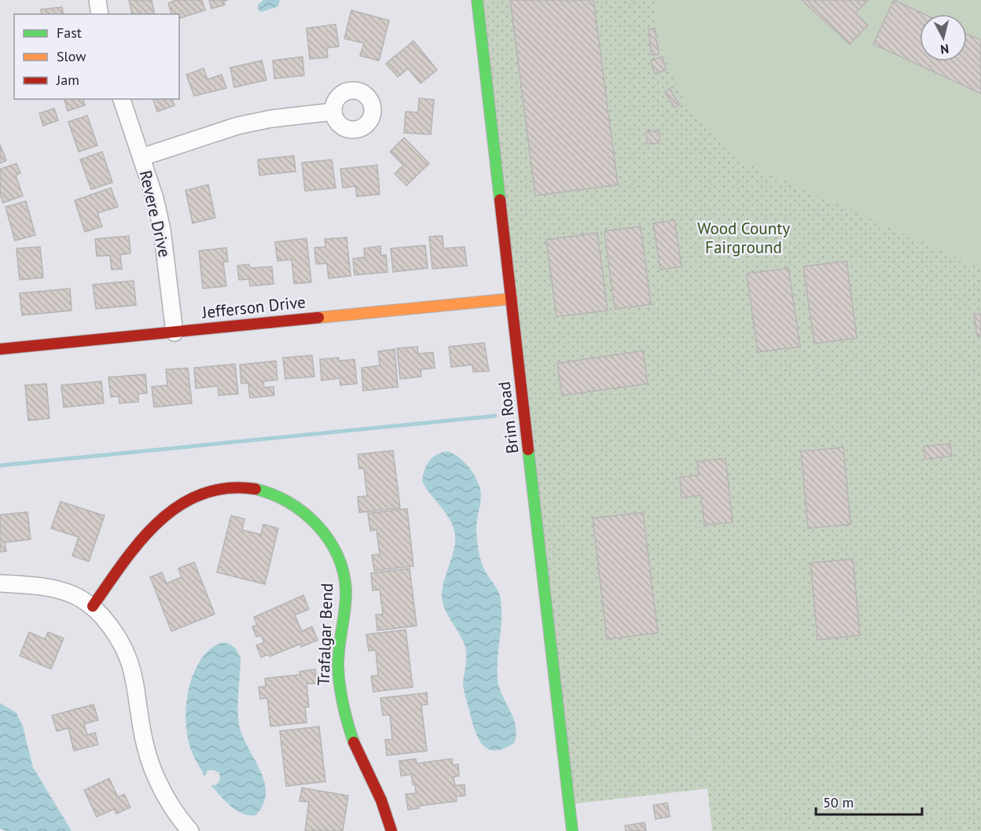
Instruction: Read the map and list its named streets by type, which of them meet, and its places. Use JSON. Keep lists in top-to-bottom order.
{
  "streets": {
    "street": [
      "Revere Drive",
      "Jefferson Drive",
      "Brim Road",
      "Trafalgar Bend"
    ]
  },
  "crossings": [
    ["Revere Drive", "Jefferson Drive"],
    ["Jefferson Drive", "Brim Road"]
  ],
  "parks": ["Wood County Fairground"],
  "legend": ["Fast", "Slow", "Jam"],
  "scale_bar": "50 m",
  "north": "bottom"
}
